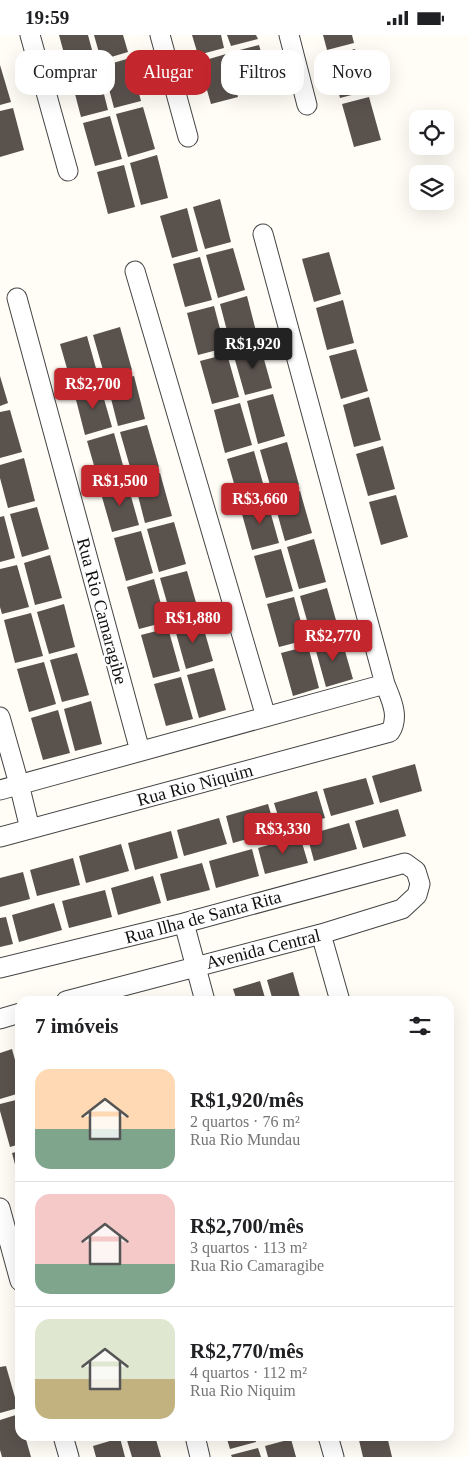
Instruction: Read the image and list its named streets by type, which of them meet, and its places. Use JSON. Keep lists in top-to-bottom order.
{
  "streets": {
    "street": [
      "Rua Rio Camaragibe",
      "Rua Rio Niquim",
      "Rua llha de Santa Rita",
      "Avenida Central"
    ]
  },
  "crossings": [
    ["Rua llha de Santa Rita", "Avenida Central"]
  ],
  "page": {
    "status": "19:59",
    "chip": [
      "Comprar",
      "Alugar",
      "Filtros",
      "Novo"
    ],
    "price": [
      "R$1,920",
      "R$2,700",
      "R$1,500",
      "R$3,660",
      "R$1,880",
      "R$2,770",
      "R$3,330"
    ],
    "heading": "7 imóveis",
    "list": [
      {
        "name": "R$1,920/mês",
        "note": "2 quartos · 76 m² · Rua Rio Mundau"
      },
      {
        "name": "R$2,700/mês",
        "note": "3 quartos · 113 m² · Rua Rio Camaragibe"
      },
      {
        "name": "R$2,770/mês",
        "note": "4 quartos · 112 m² · Rua Rio Niquim"
      }
    ]
  }
}
